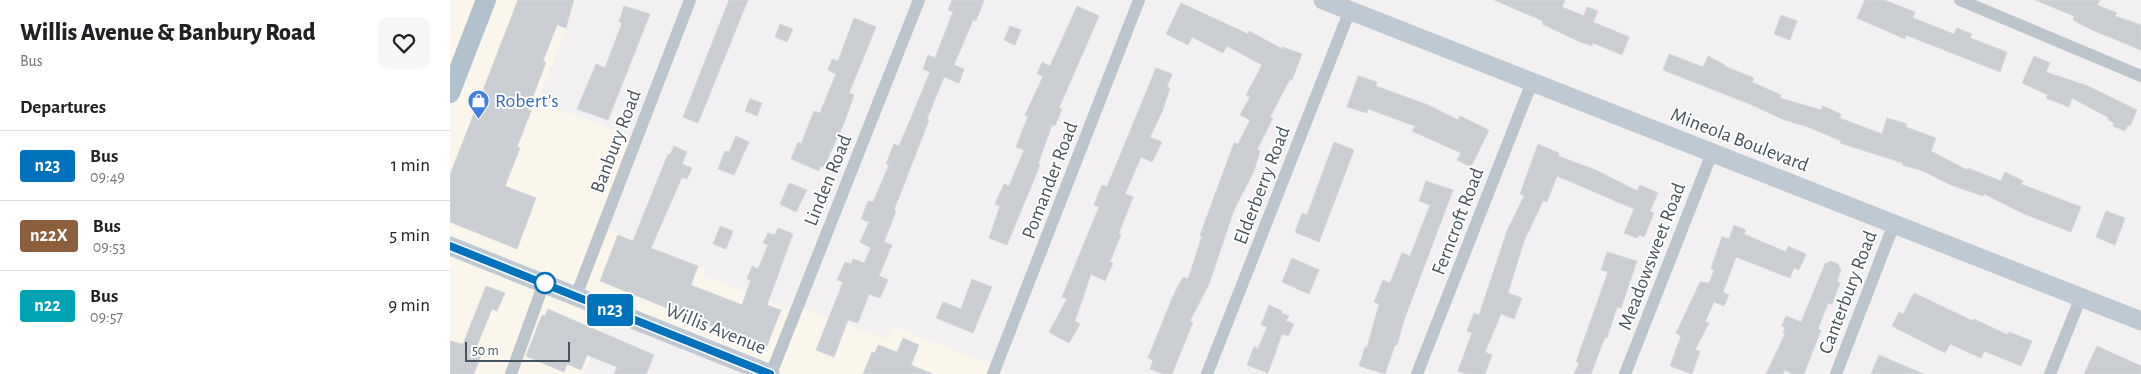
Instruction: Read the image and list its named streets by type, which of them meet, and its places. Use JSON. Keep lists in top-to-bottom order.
{
  "streets": {
    "main road": ["Mineola Boulevard", "Willis Avenue"],
    "street": [
      "Banbury Road",
      "Linden Road",
      "Pomander Road",
      "Elderberry Road",
      "Ferncroft Road",
      "Meadowsweet Road",
      "Canterbury Road"
    ]
  },
  "crossings": [
    ["Mineola Boulevard", "Elderberry Road"],
    ["Mineola Boulevard", "Ferncroft Road"],
    ["Mineola Boulevard", "Meadowsweet Road"],
    ["Mineola Boulevard", "Canterbury Road"],
    ["Banbury Road", "Willis Avenue"],
    ["Linden Road", "Willis Avenue"]
  ],
  "places": {
    "shop": ["Robert's"]
  },
  "lines": ["bus line n23"],
  "scale_bar": "50 m",
  "page": {
    "heading": [
      ["Willis Avenue & Banbury Road", "Bus"],
      "Departures"
    ],
    "on_map": "n23",
    "list": [
      {
        "mark": "n23",
        "name": "Bus",
        "note": "09:49",
        "value": "1 min"
      },
      {
        "mark": "n22X",
        "name": "Bus",
        "note": "09:53",
        "value": "5 min"
      },
      {
        "mark": "n22",
        "name": "Bus",
        "note": "09:57",
        "value": "9 min"
      }
    ],
    "scale": "50 m"
  }
}
